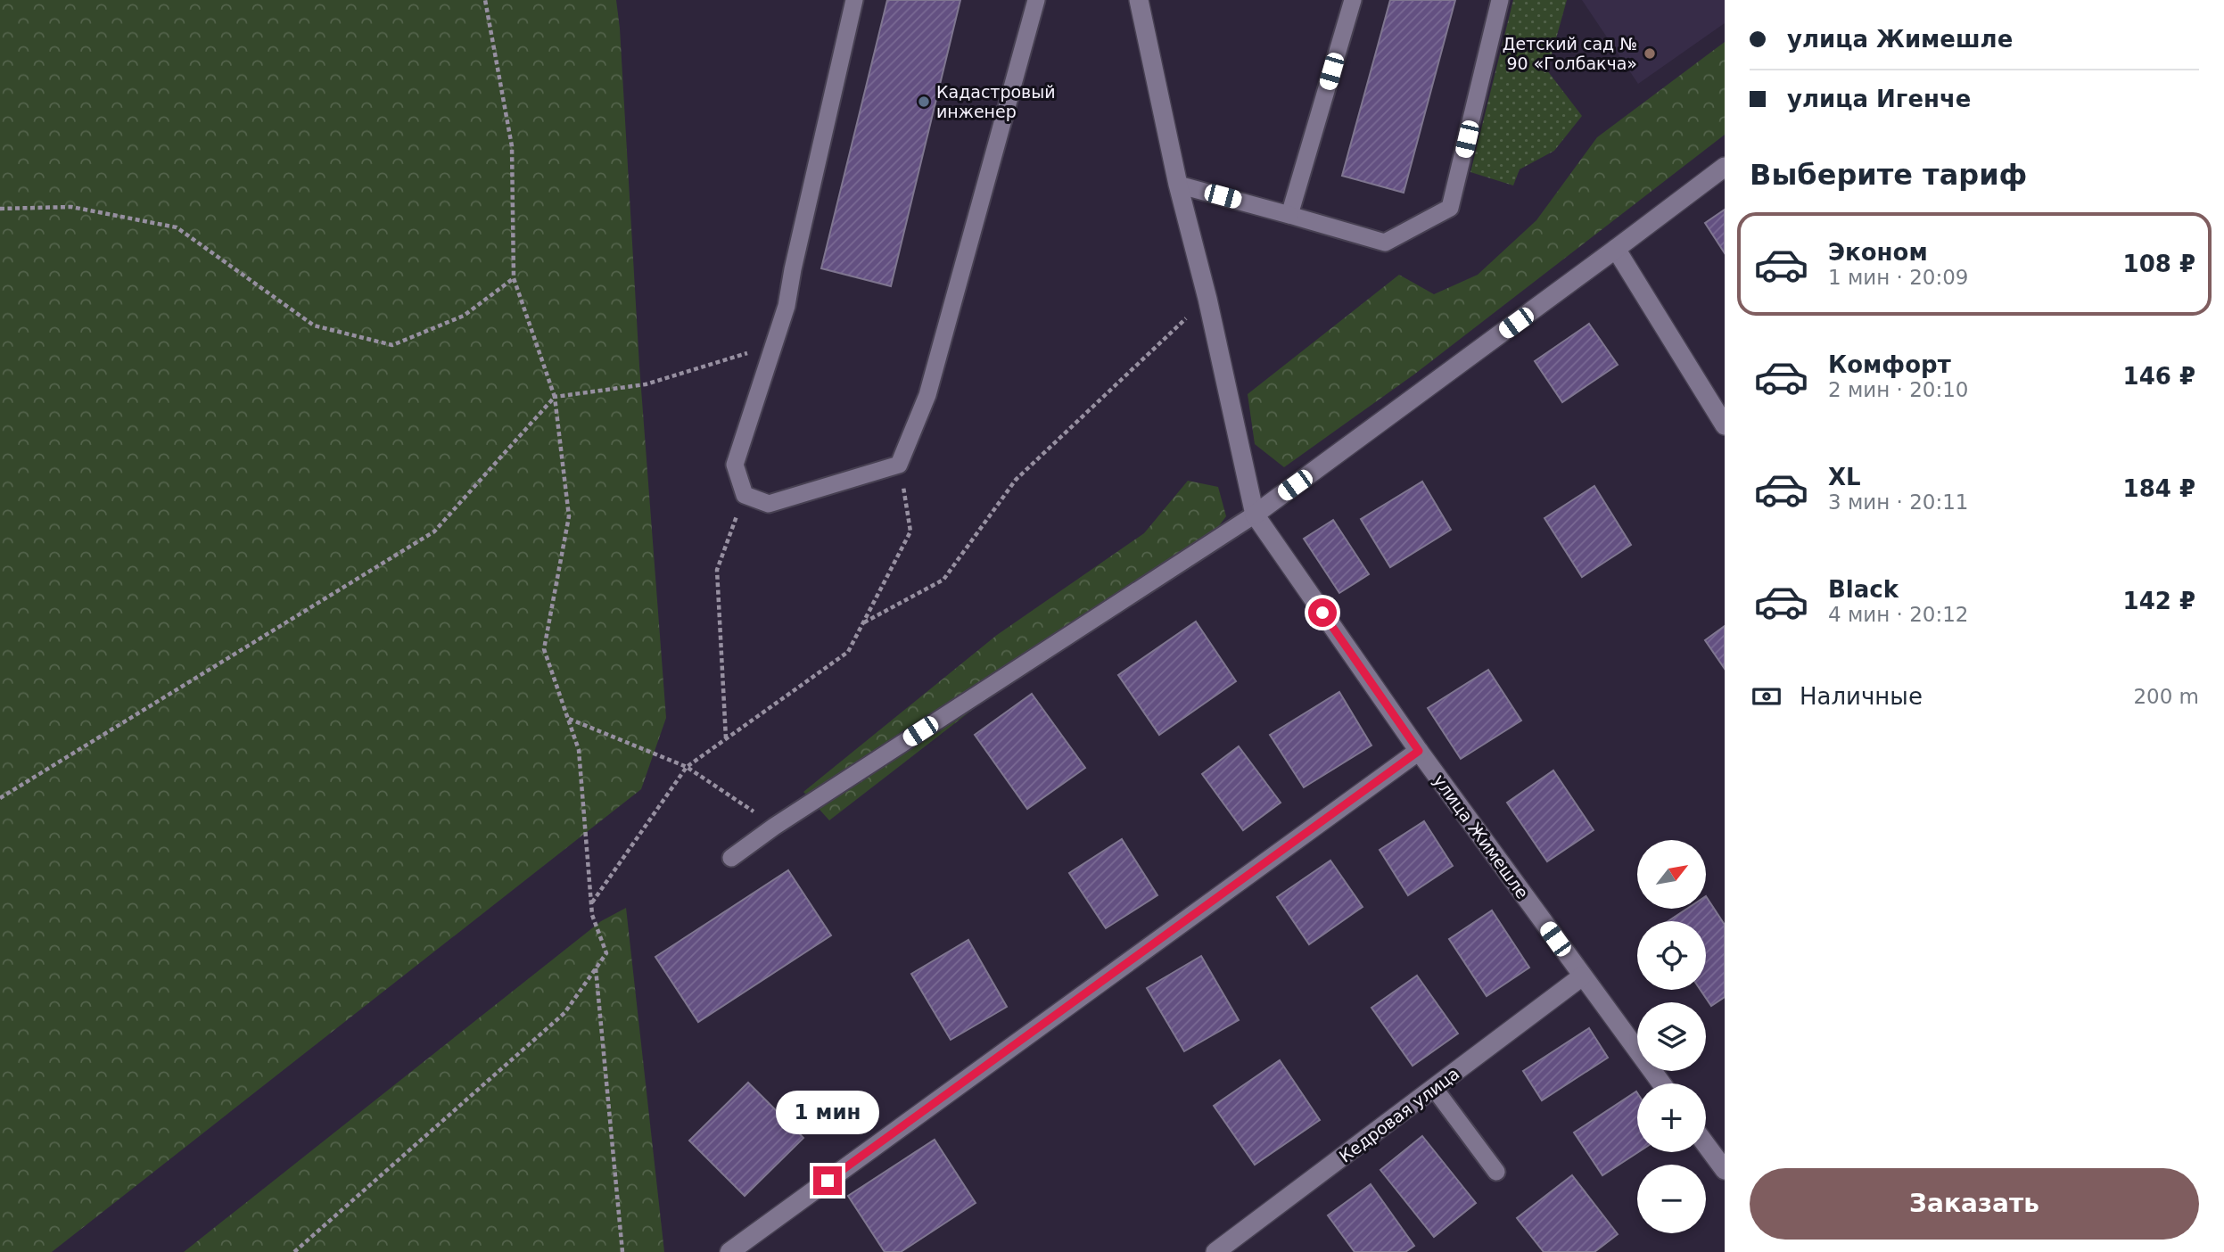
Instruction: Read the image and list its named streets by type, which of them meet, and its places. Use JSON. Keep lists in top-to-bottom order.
{
  "streets": {
    "street": ["улица Жимешле", "Кедровая улица"]
  },
  "crossings": [
    ["улица Жимешле", "Кедровая улица"]
  ],
  "places": ["Детский сад № 90 «Голбакча»", "Кадастровый инженер"],
  "north": "top right",
  "page": {
    "banner": ["улица Жимешле", "улица Игенче"],
    "heading": "Выберите тариф",
    "list": [
      {
        "name": "Эконом",
        "note": "1 мин · 20:09",
        "value": "108 ₽"
      },
      {
        "name": "Комфорт",
        "note": "2 мин · 20:10",
        "value": "146 ₽"
      },
      {
        "name": "XL",
        "note": "3 мин · 20:11",
        "value": "184 ₽"
      },
      {
        "name": "Black",
        "note": "4 мин · 20:12",
        "value": "142 ₽"
      }
    ],
    "pay": ["Наличные", "200 m"],
    "map_buttons": ["+", "−"],
    "bubble": "1 мин",
    "buttons": "Заказать"
  }
}
